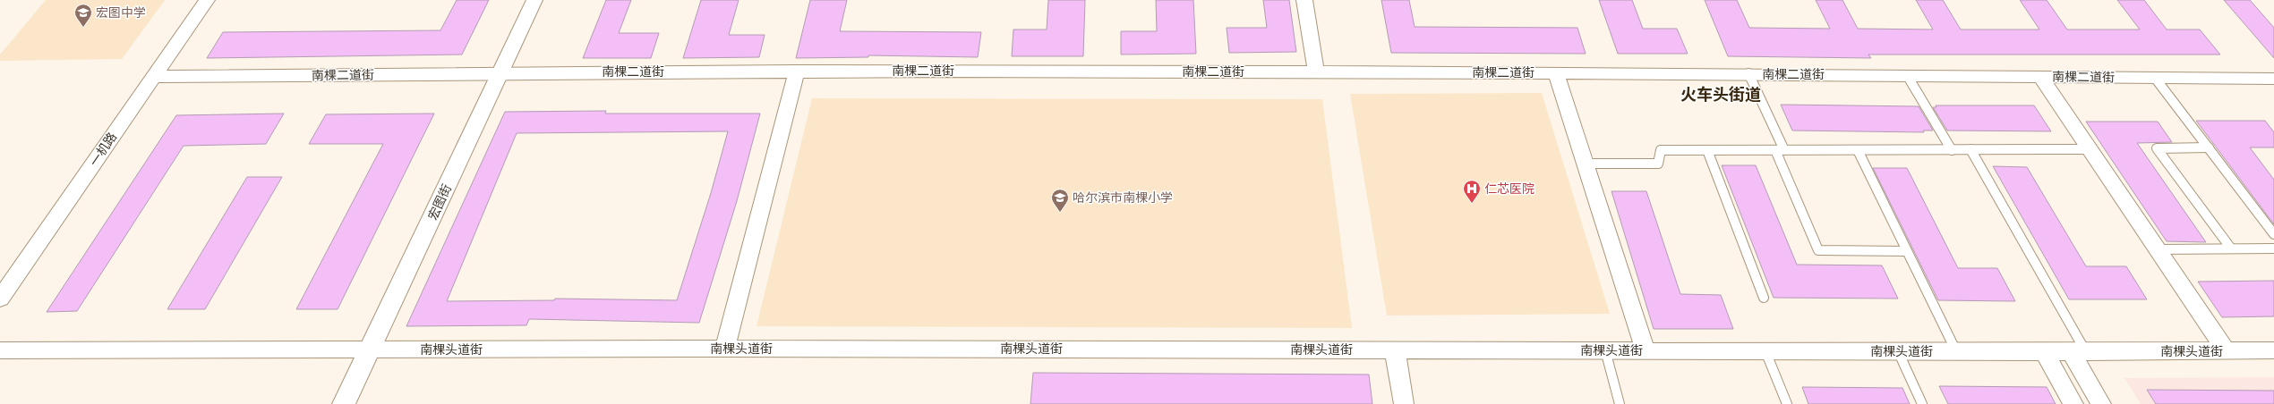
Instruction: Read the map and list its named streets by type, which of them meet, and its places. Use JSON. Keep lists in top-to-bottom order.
{
  "streets": {
    "street": [
      "南棵二道街",
      "一机路",
      "宏图街",
      "南棵头道街"
    ]
  },
  "crossings": [
    ["南棵二道街", "一机路"],
    ["南棵二道街", "宏图街"],
    ["宏图街", "南棵头道街"]
  ],
  "districts": ["火车头街道"],
  "places": {
    "school or university": ["宏图中学", "哈尔滨市南棵小学"],
    "hospital": ["仁芯医院"]
  }
}
